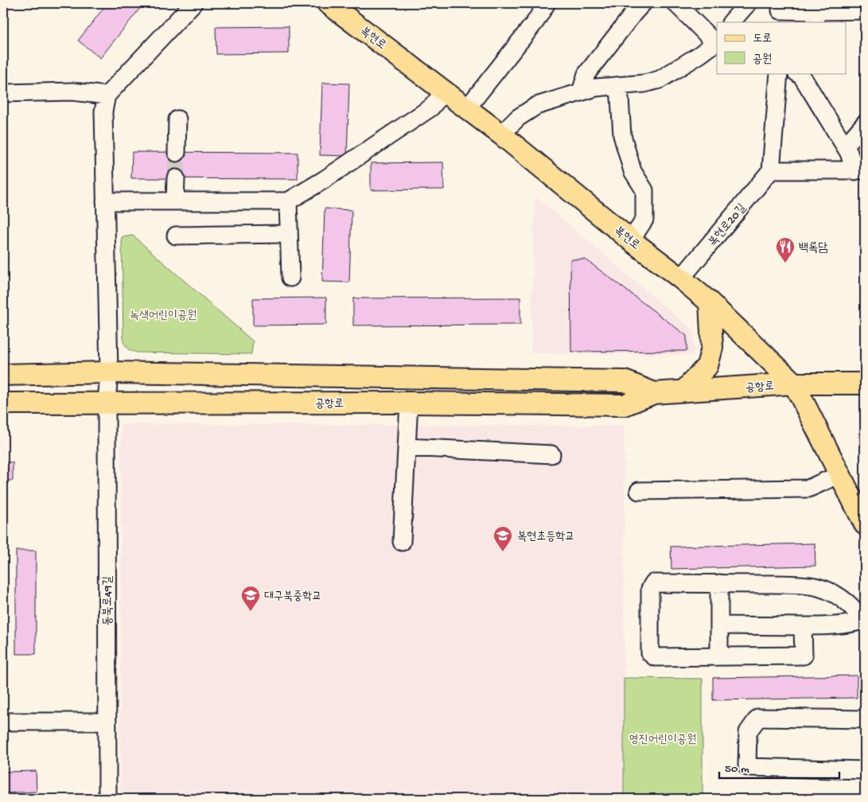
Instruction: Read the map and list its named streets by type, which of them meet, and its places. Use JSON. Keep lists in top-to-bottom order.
{
  "streets": {
    "main road": ["복현로", "공항로"],
    "street": ["복현로20길", "동북로49길"]
  },
  "crossings": [
    ["복현로", "복현로20길"],
    ["복현로", "공항로"],
    ["공항로", "동북로49길"]
  ],
  "parks": ["녹색어린이공원", "영진어린이공원"],
  "places": {
    "restaurant": ["백록담"],
    "school or university": ["복현초등학교", "대구북중학교"]
  },
  "legend": ["도로", "공원"],
  "scale_bar": "50 m"
}
